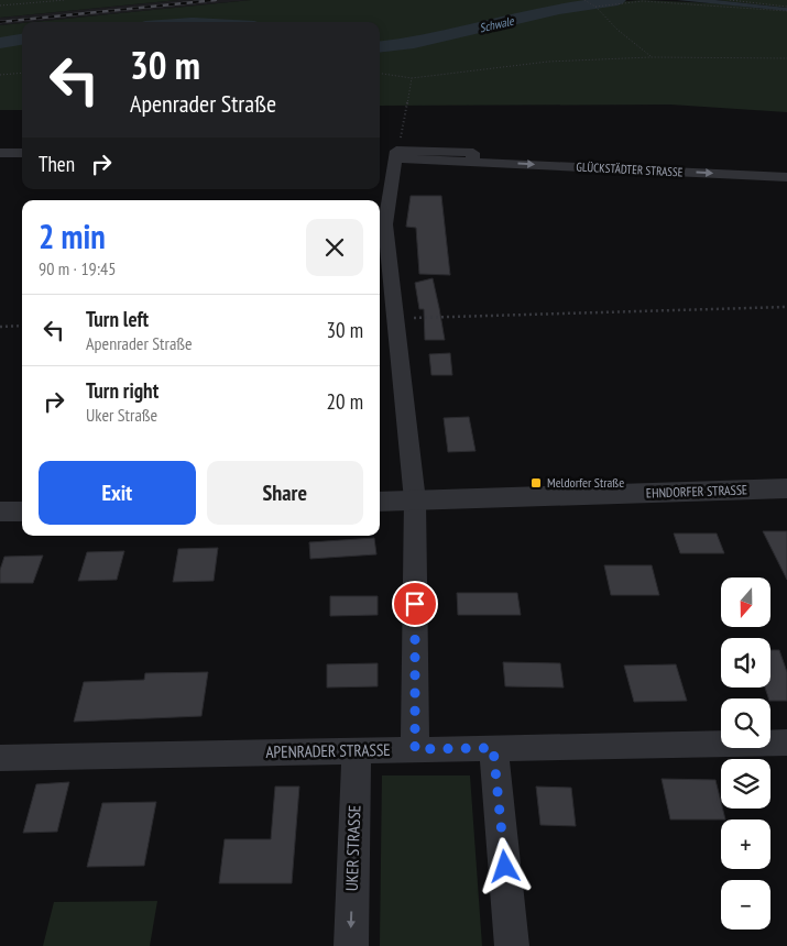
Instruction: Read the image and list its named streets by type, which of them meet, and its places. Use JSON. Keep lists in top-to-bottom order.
{
  "streets": {
    "street": [
      "GLÜCKSTÄDTER STRASSE",
      "EHNDORFER STRASSE",
      "APENRADER STRASSE",
      "UKER STRASSE"
    ]
  },
  "crossings": [
    ["APENRADER STRASSE", "UKER STRASSE"]
  ],
  "one_way": ["GLÜCKSTÄDTER STRASSE"],
  "water": ["Schwale"],
  "places": {
    "transit": ["Meldorfer Straße"]
  },
  "north": "bottom",
  "page": {
    "turn": ["30 m", "Apenrader Straße"],
    "then": "Then",
    "heading": ["2 min", "90 m · 19:45"],
    "list": [
      {
        "name": "Turn left",
        "note": "Apenrader Straße",
        "value": "30 m"
      },
      {
        "name": "Turn right",
        "note": "Uker Straße",
        "value": "20 m"
      }
    ],
    "buttons": ["Exit", "Share"],
    "map_buttons": ["+", "−"]
  }
}
